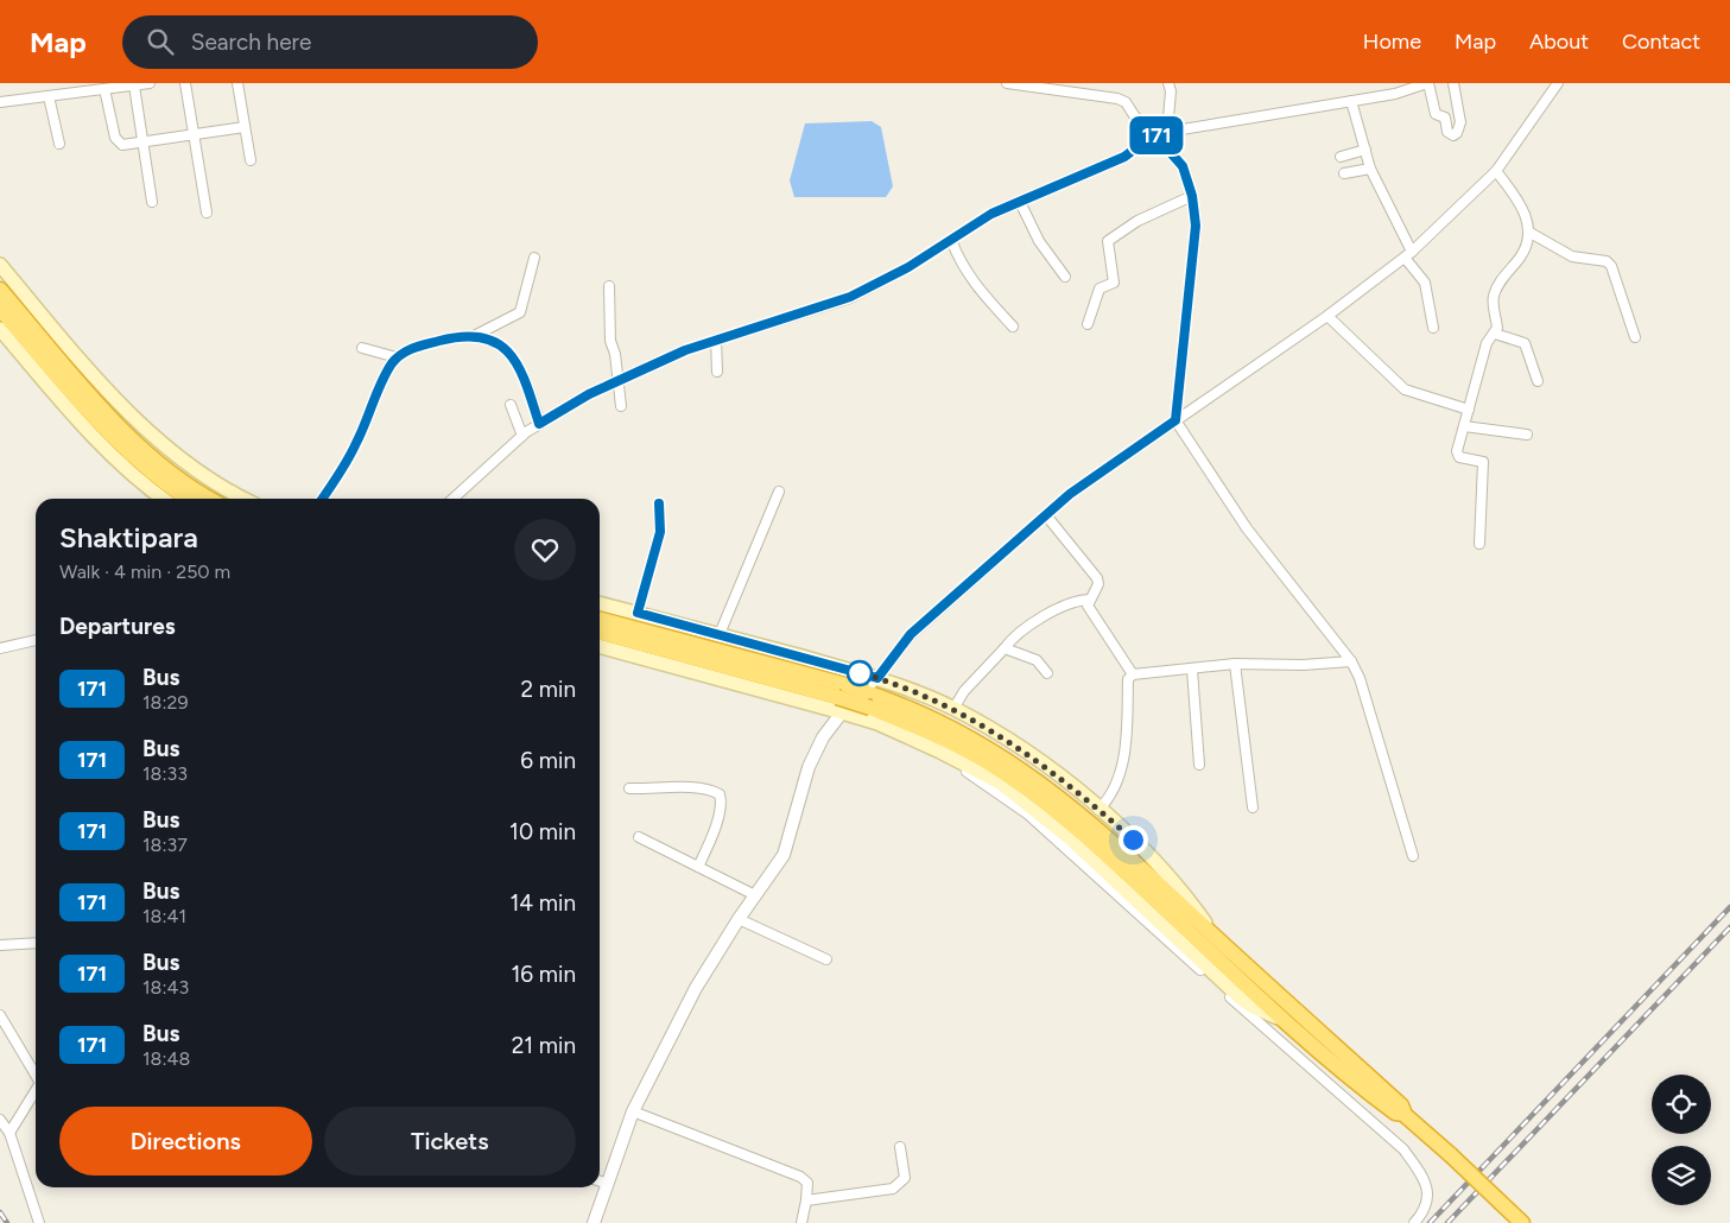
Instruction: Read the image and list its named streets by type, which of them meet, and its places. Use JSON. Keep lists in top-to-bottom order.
{
  "lines": ["bus line 171"],
  "page": {
    "header": "Map",
    "search": "Search here",
    "nav": [
      "Home",
      "Map",
      "About",
      "Contact"
    ],
    "on_map": "171",
    "heading": [
      ["Shaktipara", "Walk · 4 min · 250 m"],
      "Departures"
    ],
    "list": [
      {
        "mark": "171",
        "name": "Bus",
        "note": "18:29",
        "value": "2 min"
      },
      {
        "mark": "171",
        "name": "Bus",
        "note": "18:33",
        "value": "6 min"
      },
      {
        "mark": "171",
        "name": "Bus",
        "note": "18:37",
        "value": "10 min"
      },
      {
        "mark": "171",
        "name": "Bus",
        "note": "18:41",
        "value": "14 min"
      },
      {
        "mark": "171",
        "name": "Bus",
        "note": "18:43",
        "value": "16 min"
      },
      {
        "mark": "171",
        "name": "Bus",
        "note": "18:48",
        "value": "21 min"
      }
    ],
    "buttons": ["Directions", "Tickets"]
  }
}
